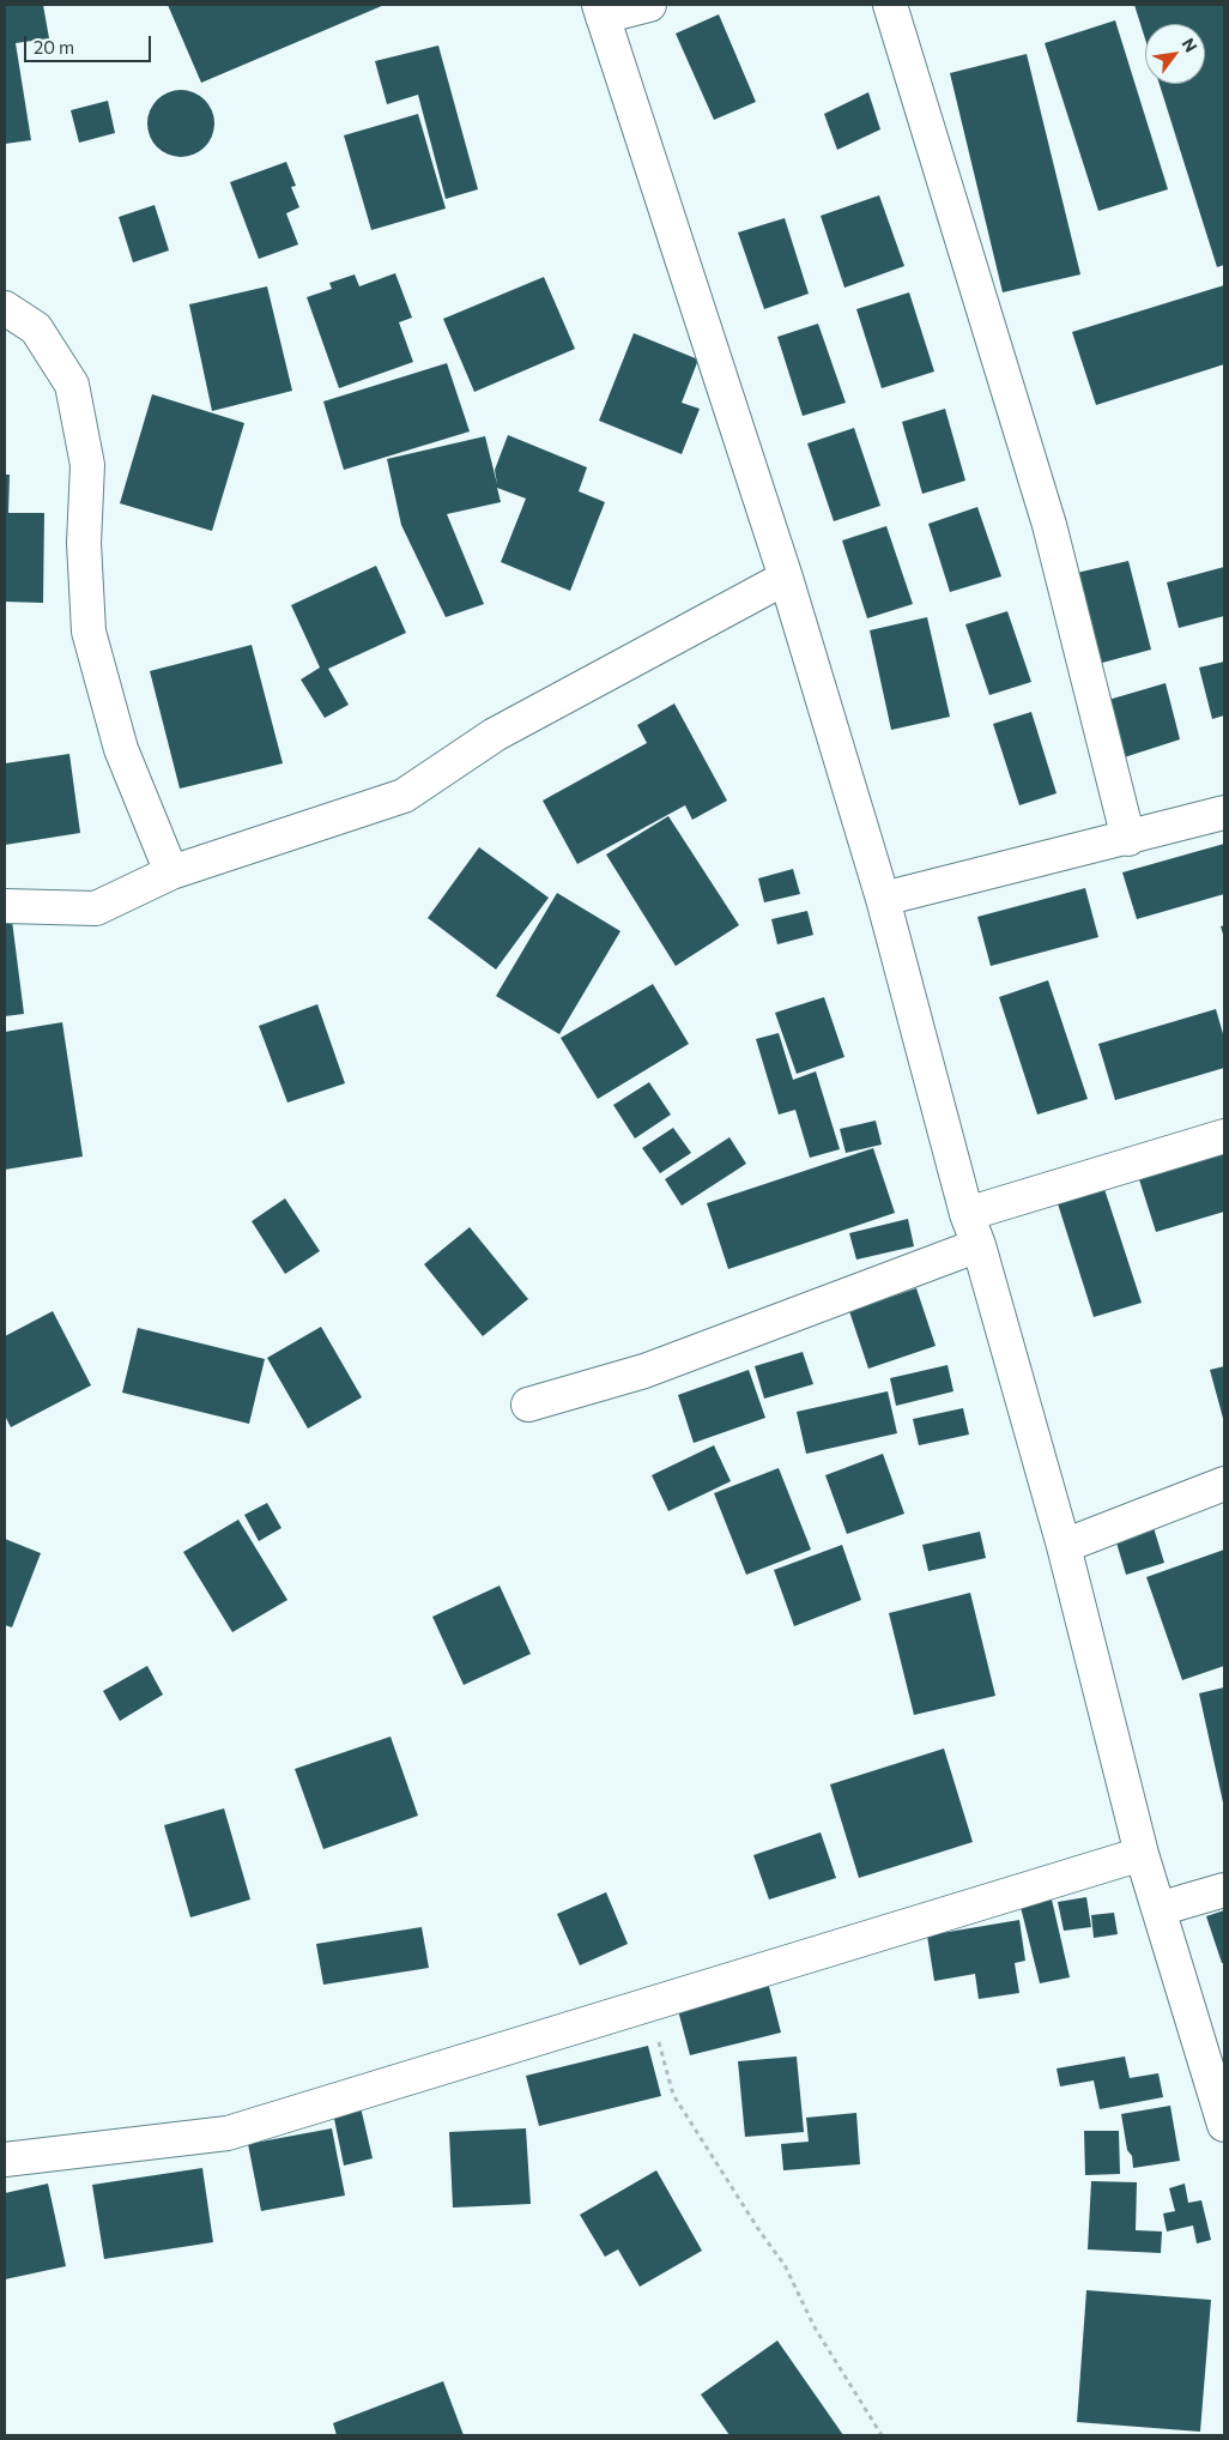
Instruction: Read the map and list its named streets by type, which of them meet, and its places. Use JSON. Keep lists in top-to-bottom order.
{
  "scale_bar": "20 m",
  "north": "top right"
}
